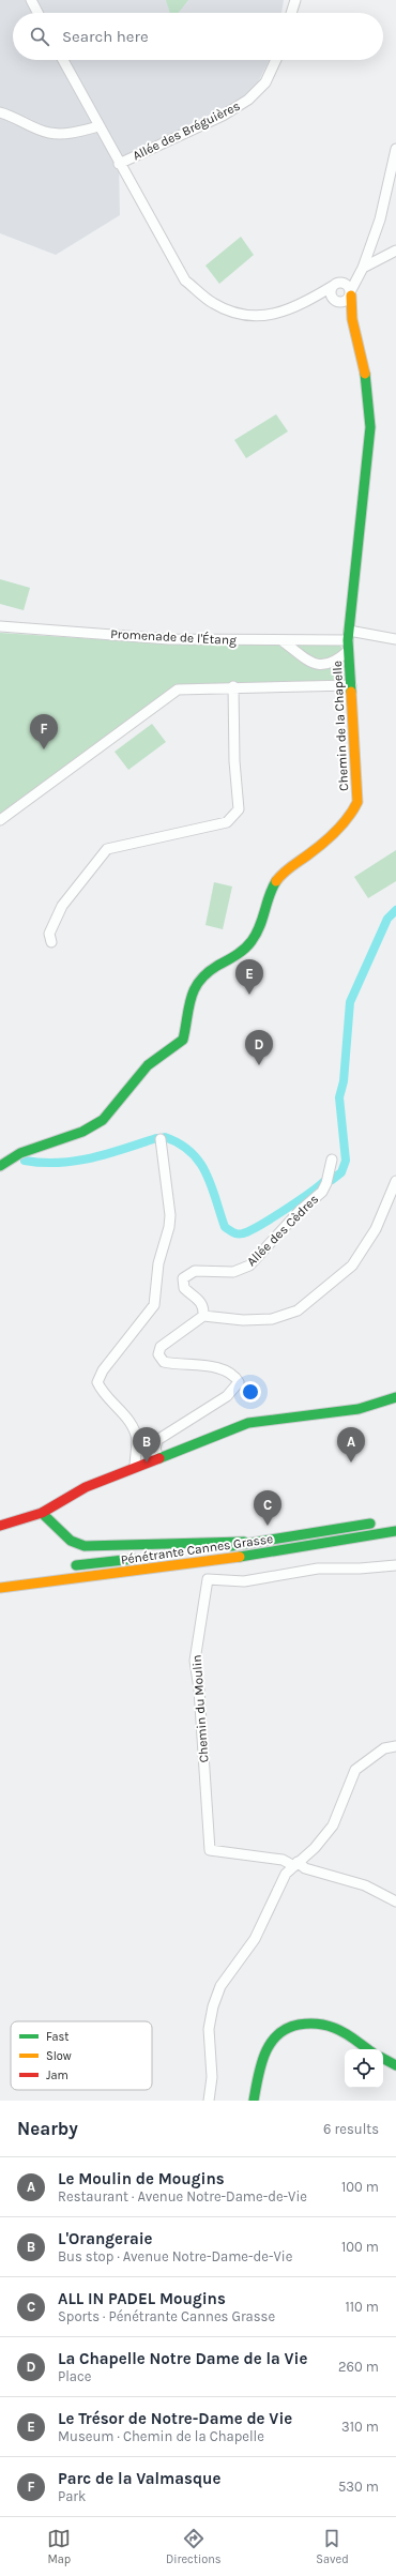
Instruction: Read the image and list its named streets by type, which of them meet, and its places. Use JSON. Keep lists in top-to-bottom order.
{
  "streets": {
    "main road": ["Chemin de la Chapelle", "Pénétrante Cannes Grasse"],
    "street": [
      "Allée des Bréguières",
      "Promenade de l'Étang",
      "Allée des Cèdres",
      "Chemin du Moulin"
    ]
  },
  "crossings": [
    ["Promenade de l'Étang", "Chemin de la Chapelle"]
  ],
  "legend": ["Fast", "Slow", "Jam"],
  "page": {
    "search": "Search here",
    "pins": [
      "F",
      "E",
      "D",
      "A",
      "B",
      "C"
    ],
    "heading": ["Nearby", "6 results"],
    "list": [
      {
        "mark": "A",
        "name": "Le Moulin de Mougins",
        "note": "Restaurant · Avenue Notre-Dame-de-Vie",
        "value": "100 m"
      },
      {
        "mark": "B",
        "name": "L'Orangeraie",
        "note": "Bus stop · Avenue Notre-Dame-de-Vie",
        "value": "100 m"
      },
      {
        "mark": "C",
        "name": "ALL IN PADEL Mougins",
        "note": "Sports · Pénétrante Cannes Grasse",
        "value": "110 m"
      },
      {
        "mark": "D",
        "name": "La Chapelle Notre Dame de la Vie",
        "note": "Place",
        "value": "260 m"
      },
      {
        "mark": "E",
        "name": "Le Trésor de Notre-Dame de Vie",
        "note": "Museum · Chemin de la Chapelle",
        "value": "310 m"
      },
      {
        "mark": "F",
        "name": "Parc de la Valmasque",
        "note": "Park",
        "value": "530 m"
      }
    ],
    "nav": ["Map", "Directions", "Saved"]
  }
}
